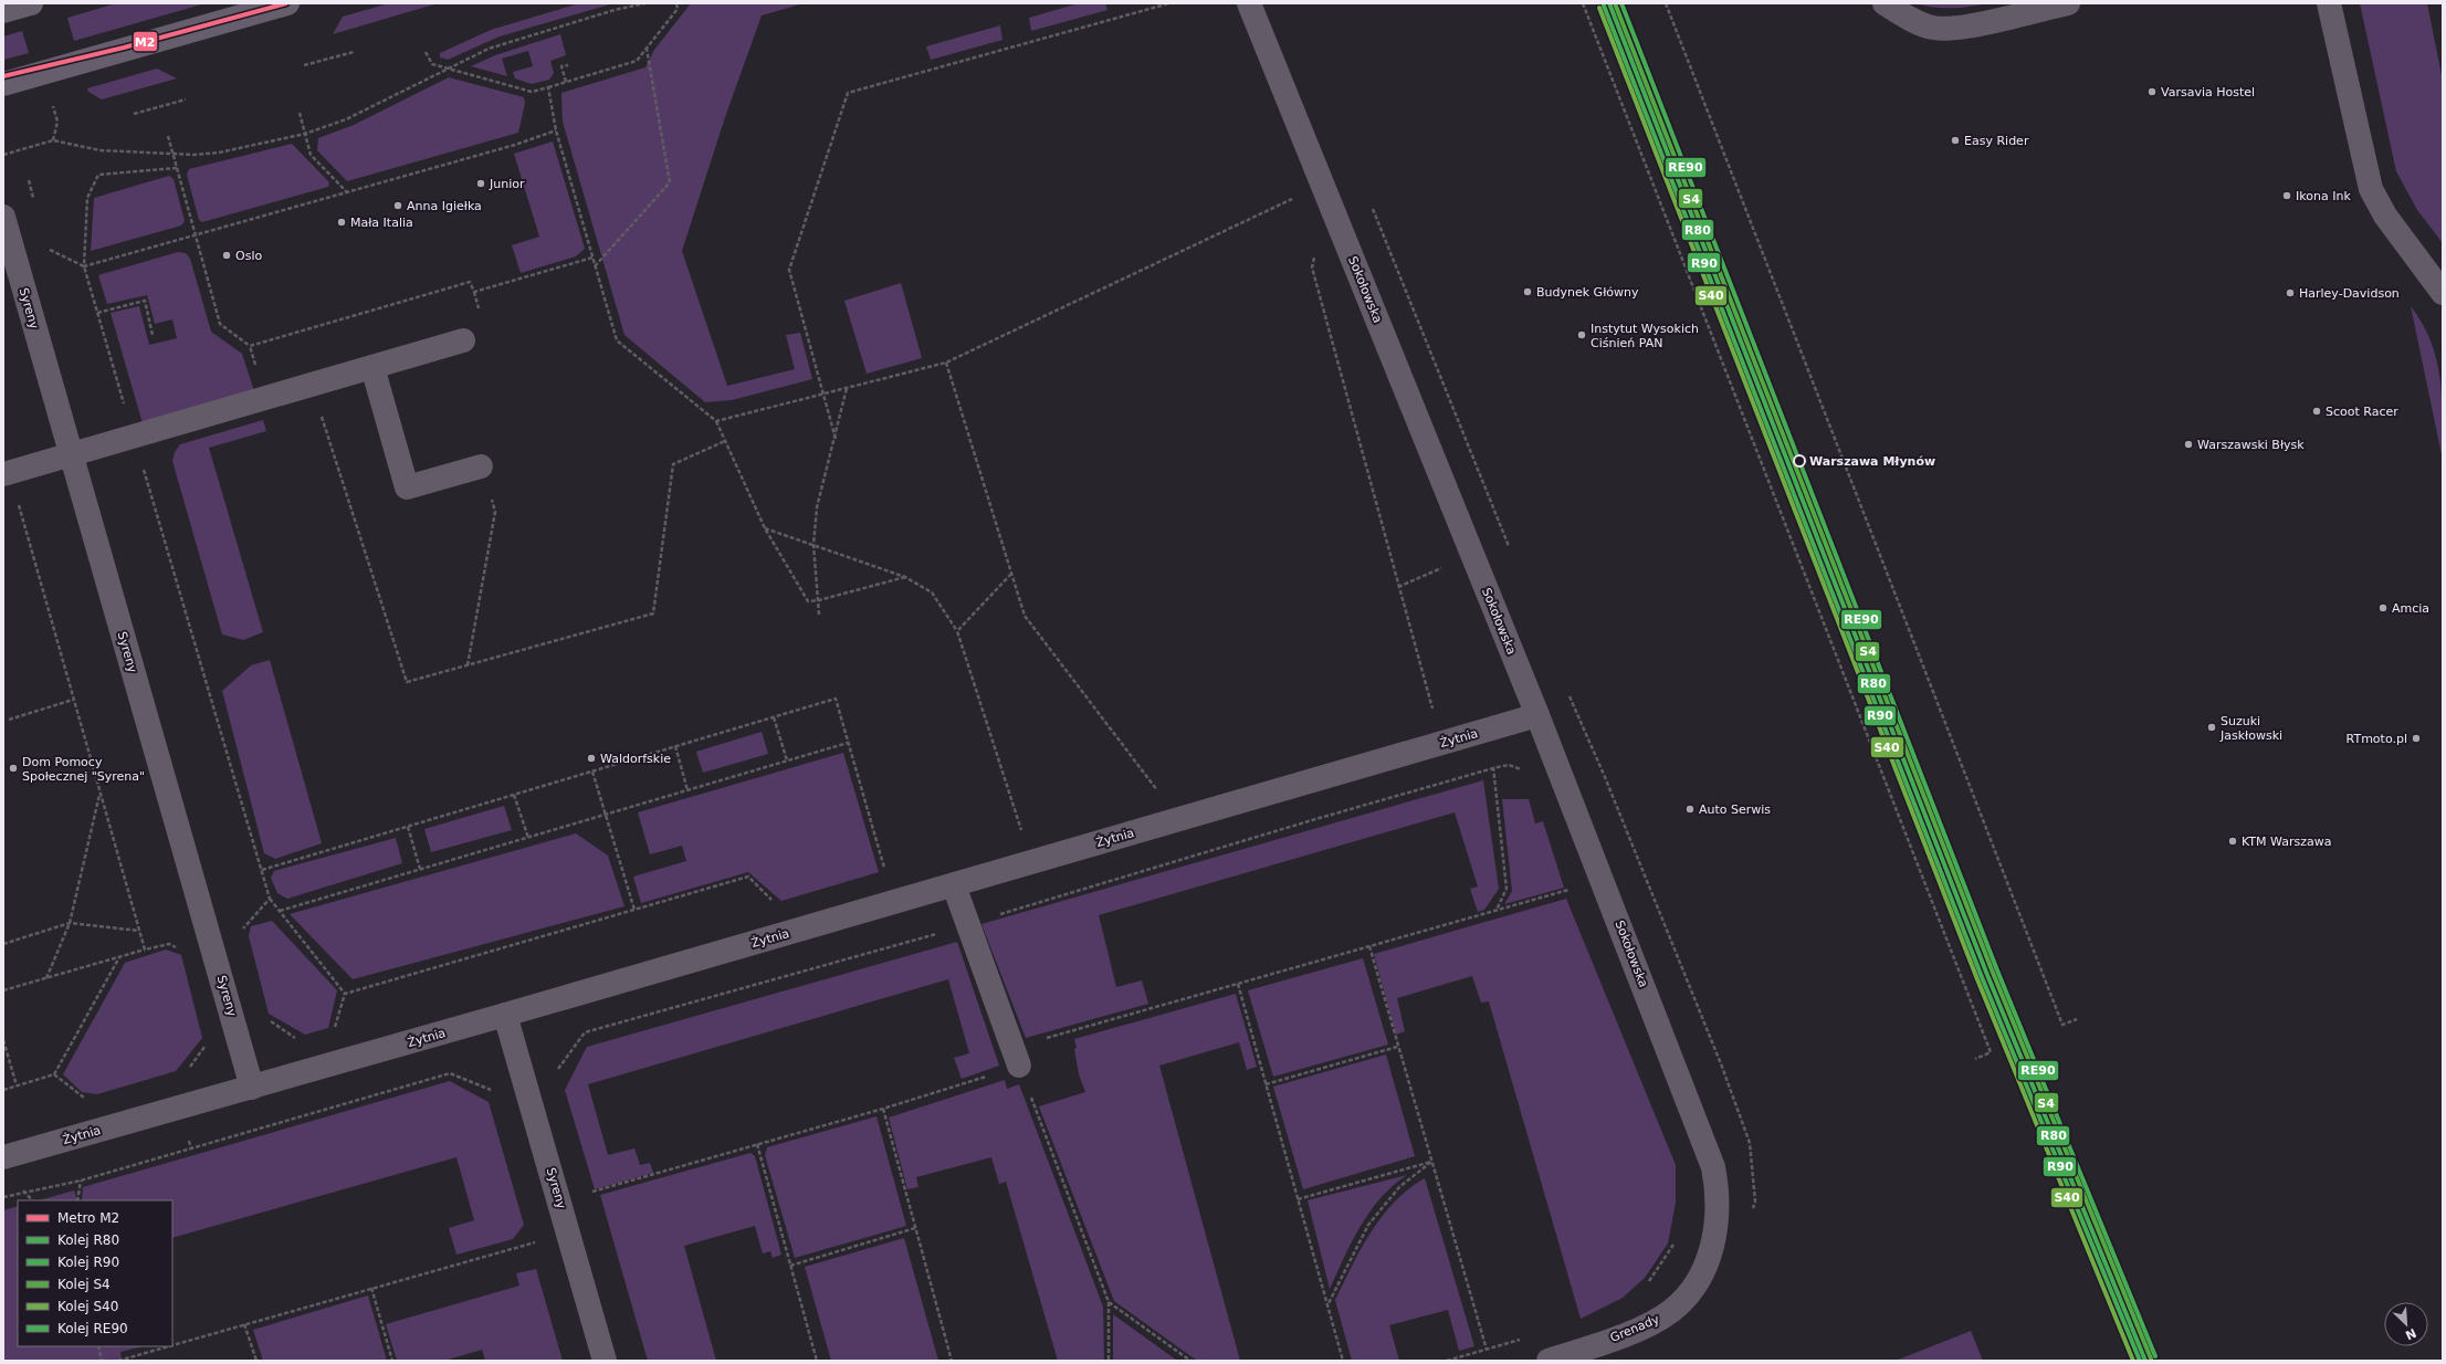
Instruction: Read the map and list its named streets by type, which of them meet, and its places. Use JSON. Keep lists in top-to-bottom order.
{
  "streets": {
    "street": [
      "Sokołowska",
      "Syreny",
      "Żytnia",
      "Grenady"
    ]
  },
  "crossings": [
    ["Sokołowska", "Żytnia"],
    ["Sokołowska", "Grenady"],
    ["Syreny", "Żytnia"]
  ],
  "places": [
    "Varsavia Hostel",
    "Easy Rider",
    "Junior",
    "Ikona Ink",
    "Anna Igiełka",
    "Mała Italia",
    "Oslo",
    "Budynek Główny",
    "Harley-Davidson",
    "Instytut Wysokich Ciśnień PAN",
    "Scoot Racer",
    "Warszawski Błysk",
    "Warszawa Młynów",
    "Amcia",
    "Suzuki Jaskłowski",
    "RTmoto.pl",
    "Waldorfskie",
    "Dom Pomocy Społecznej \"Syrena\"",
    "Auto Serwis",
    "KTM Warszawa"
  ],
  "lines": [
    "metro line M2",
    "rail line R80",
    "rail line S4",
    "rail line RE90",
    "rail line R90",
    "rail line S40"
  ],
  "legend": [
    "Metro M2",
    "Kolej R80",
    "Kolej R90",
    "Kolej S4",
    "Kolej S40",
    "Kolej RE90"
  ],
  "north": "bottom right"
}
